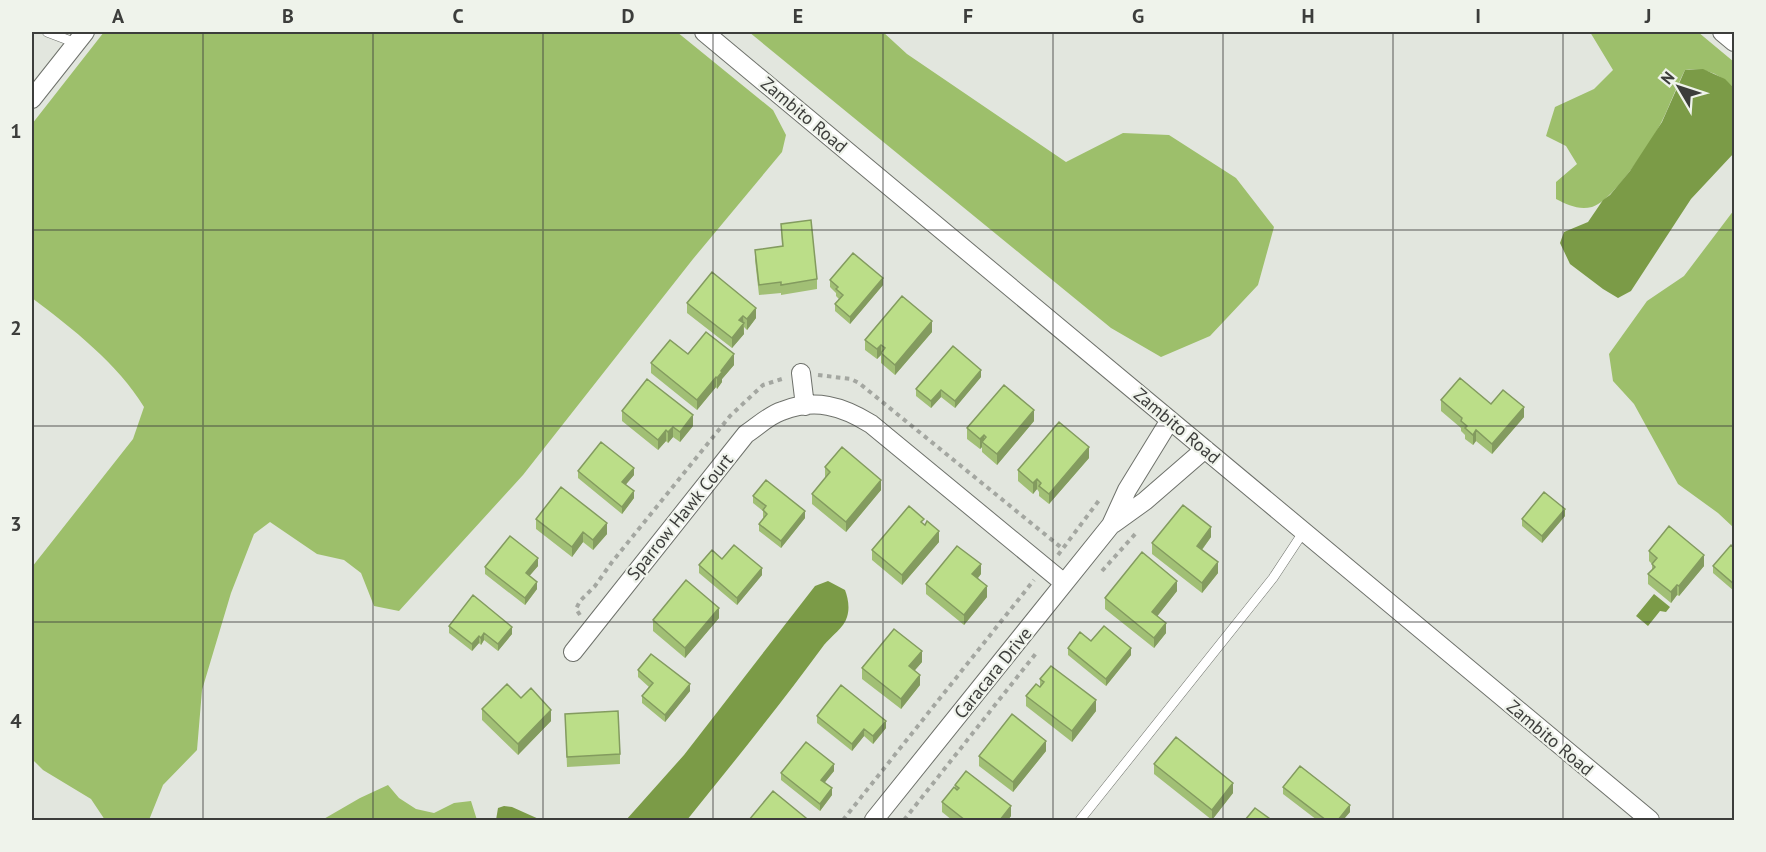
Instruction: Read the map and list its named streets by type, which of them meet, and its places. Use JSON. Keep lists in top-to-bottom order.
{
  "streets": {
    "street": ["Zambito Road", "Sparrow Hawk Court", "Caracara Drive"]
  },
  "crossings": [
    ["Zambito Road", "Caracara Drive"],
    ["Sparrow Hawk Court", "Caracara Drive"]
  ],
  "north": "top left",
  "grid": {
    "columns": [
      "A",
      "B",
      "C",
      "D",
      "E",
      "F",
      "G",
      "H",
      "I",
      "J"
    ],
    "rows": [
      "1",
      "2",
      "3",
      "4"
    ]
  }
}
